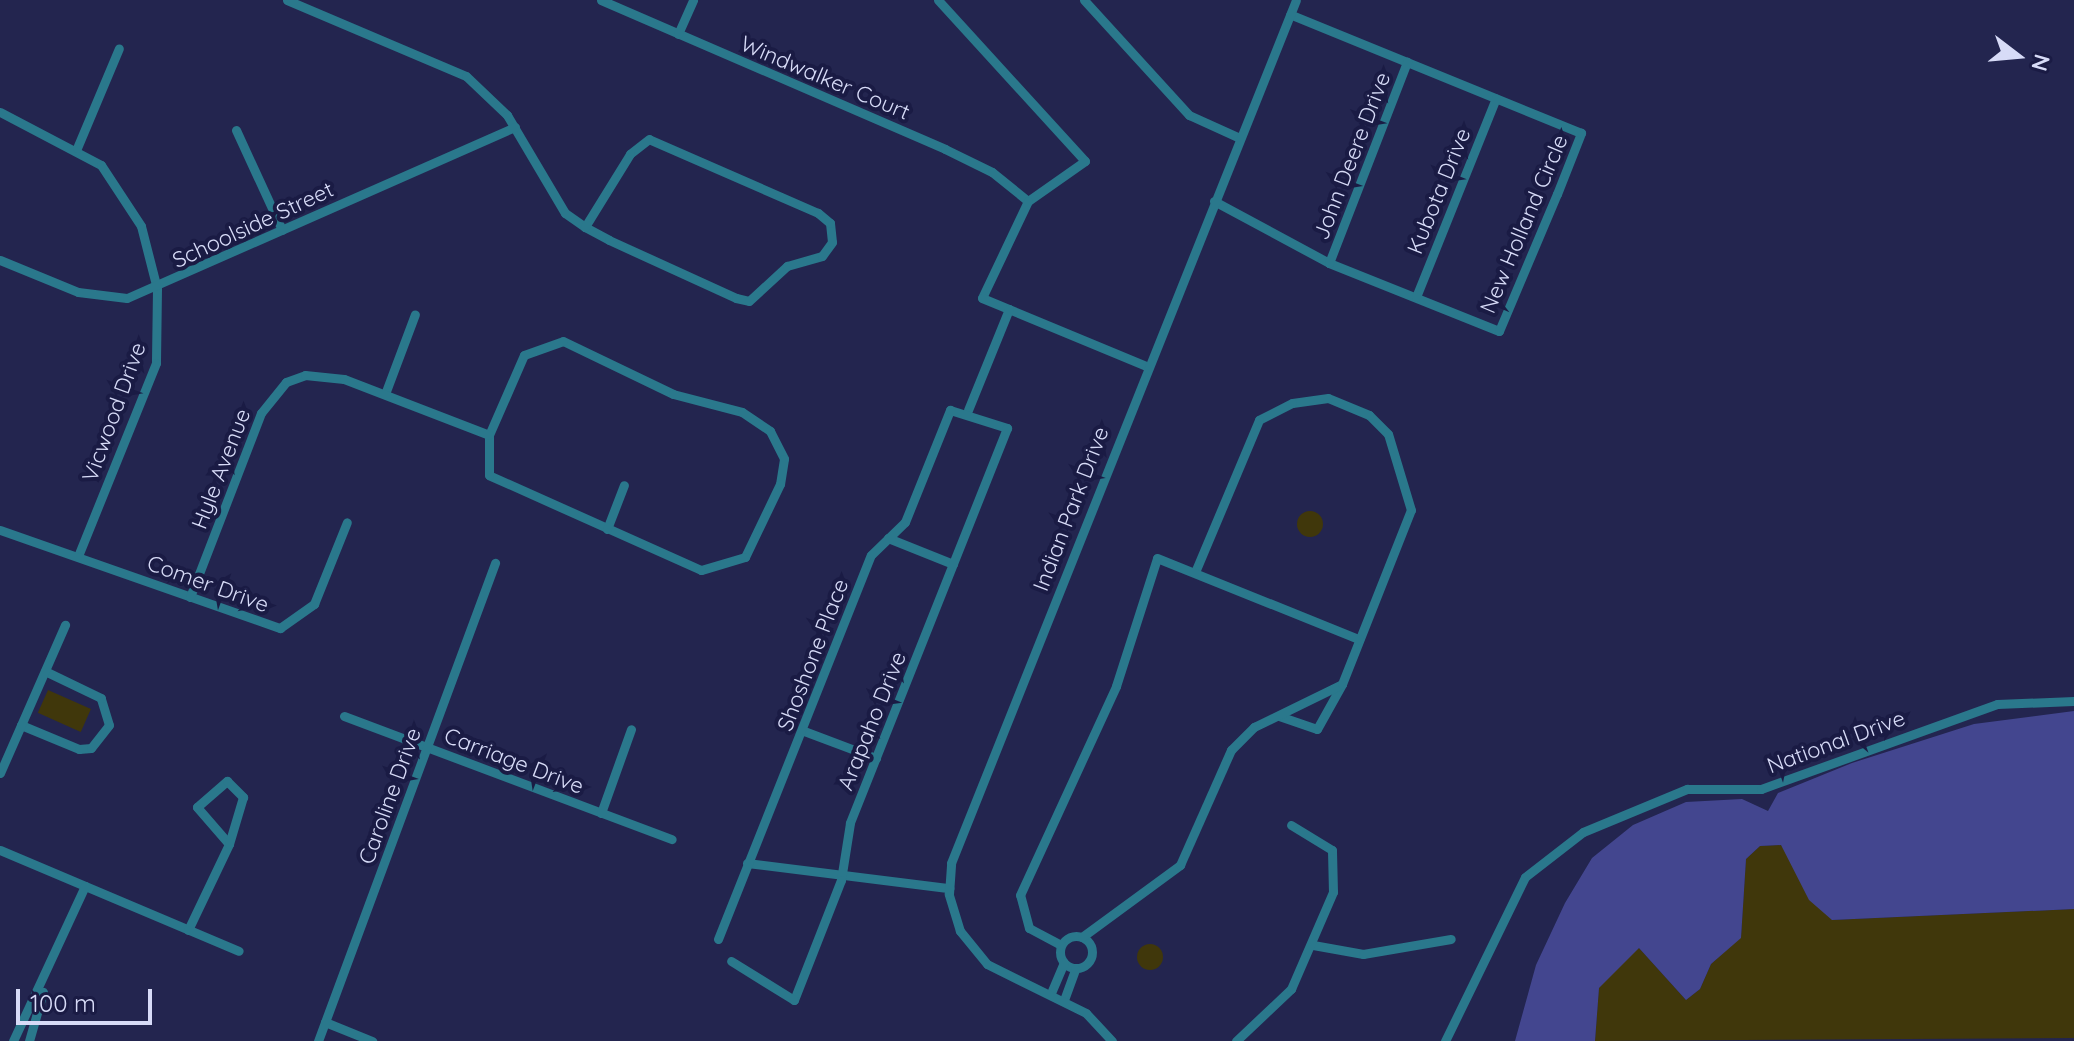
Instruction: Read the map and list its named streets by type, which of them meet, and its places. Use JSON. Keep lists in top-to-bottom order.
{
  "streets": {
    "street": [
      "Windwalker Court",
      "John Deere Drive",
      "Kubota Drive",
      "New Holland Circle",
      "Schoolside Street",
      "Vicwood Drive",
      "Hyle Avenue",
      "Indian Park Drive",
      "Comer Drive",
      "Shoshone Place",
      "Arapaho Drive",
      "National Drive",
      "Carriage Drive",
      "Caroline Drive"
    ]
  },
  "crossings": [
    ["John Deere Drive", "New Holland Circle"],
    ["Kubota Drive", "New Holland Circle"],
    ["New Holland Circle", "Indian Park Drive"],
    ["Schoolside Street", "Vicwood Drive"],
    ["Vicwood Drive", "Comer Drive"],
    ["Hyle Avenue", "Comer Drive"],
    ["Shoshone Place", "Arapaho Drive"],
    ["Carriage Drive", "Caroline Drive"]
  ],
  "scale_bar": "100 m",
  "north": "right"
}
